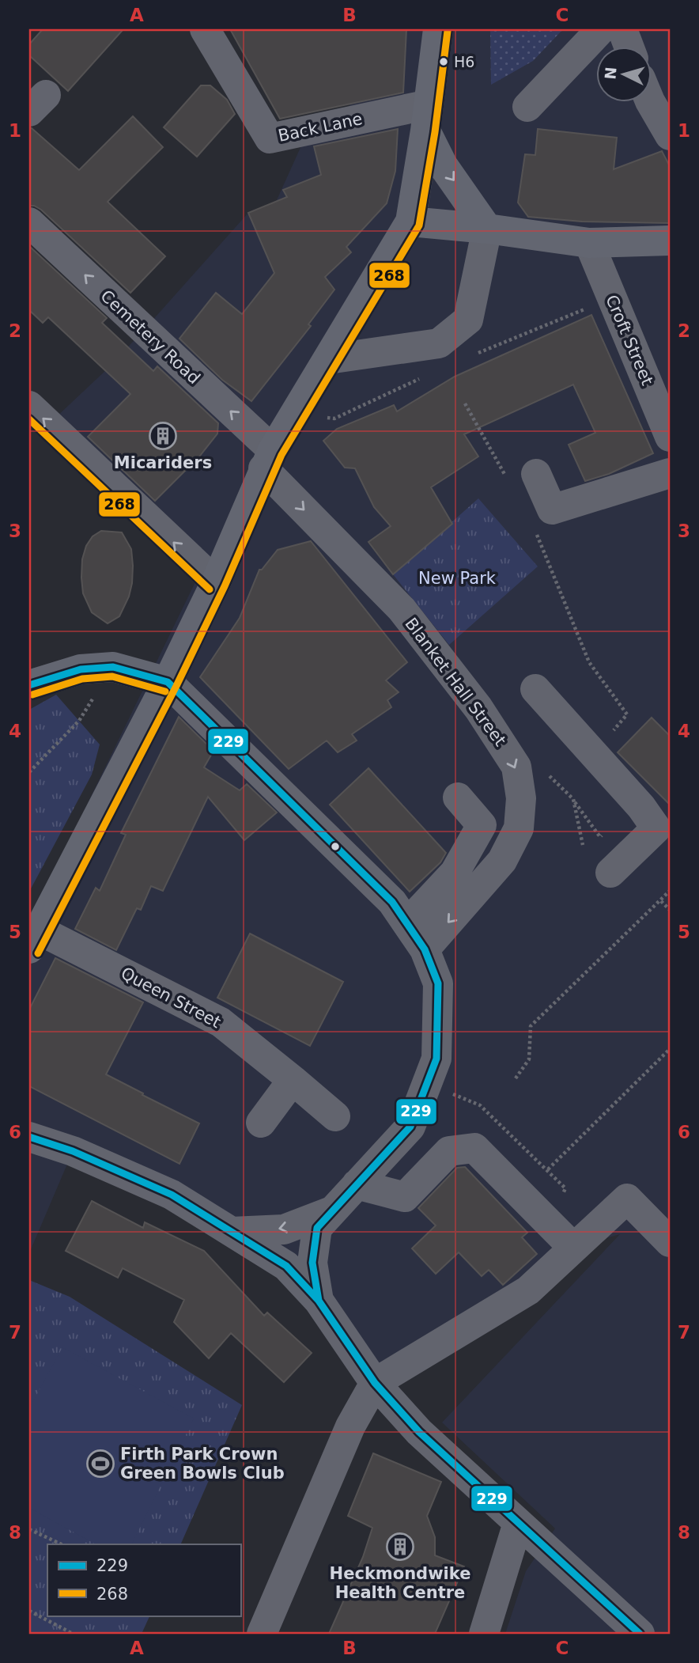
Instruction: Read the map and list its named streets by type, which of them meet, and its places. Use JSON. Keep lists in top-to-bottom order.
{
  "streets": {
    "street": [
      "Back Lane",
      "Cemetery Road",
      "Croft Street",
      "Blanket Hall Street",
      "Queen Street"
    ]
  },
  "crossings": [
    ["Cemetery Road", "Blanket Hall Street"]
  ],
  "one_way": ["Blanket Hall Street"],
  "parks": ["New Park"],
  "places": {
    "other": ["H6"],
    "building": ["Micariders", "Heckmondwike Health Centre"],
    "sports": ["Firth Park Crown Green Bowls Club"]
  },
  "lines": ["transit line 268", "transit line 229"],
  "legend": ["229", "268"],
  "north": "left",
  "grid": {
    "columns": ["A", "B", "C"],
    "rows": [
      "1",
      "2",
      "3",
      "4",
      "5",
      "6",
      "7",
      "8"
    ]
  }
}
